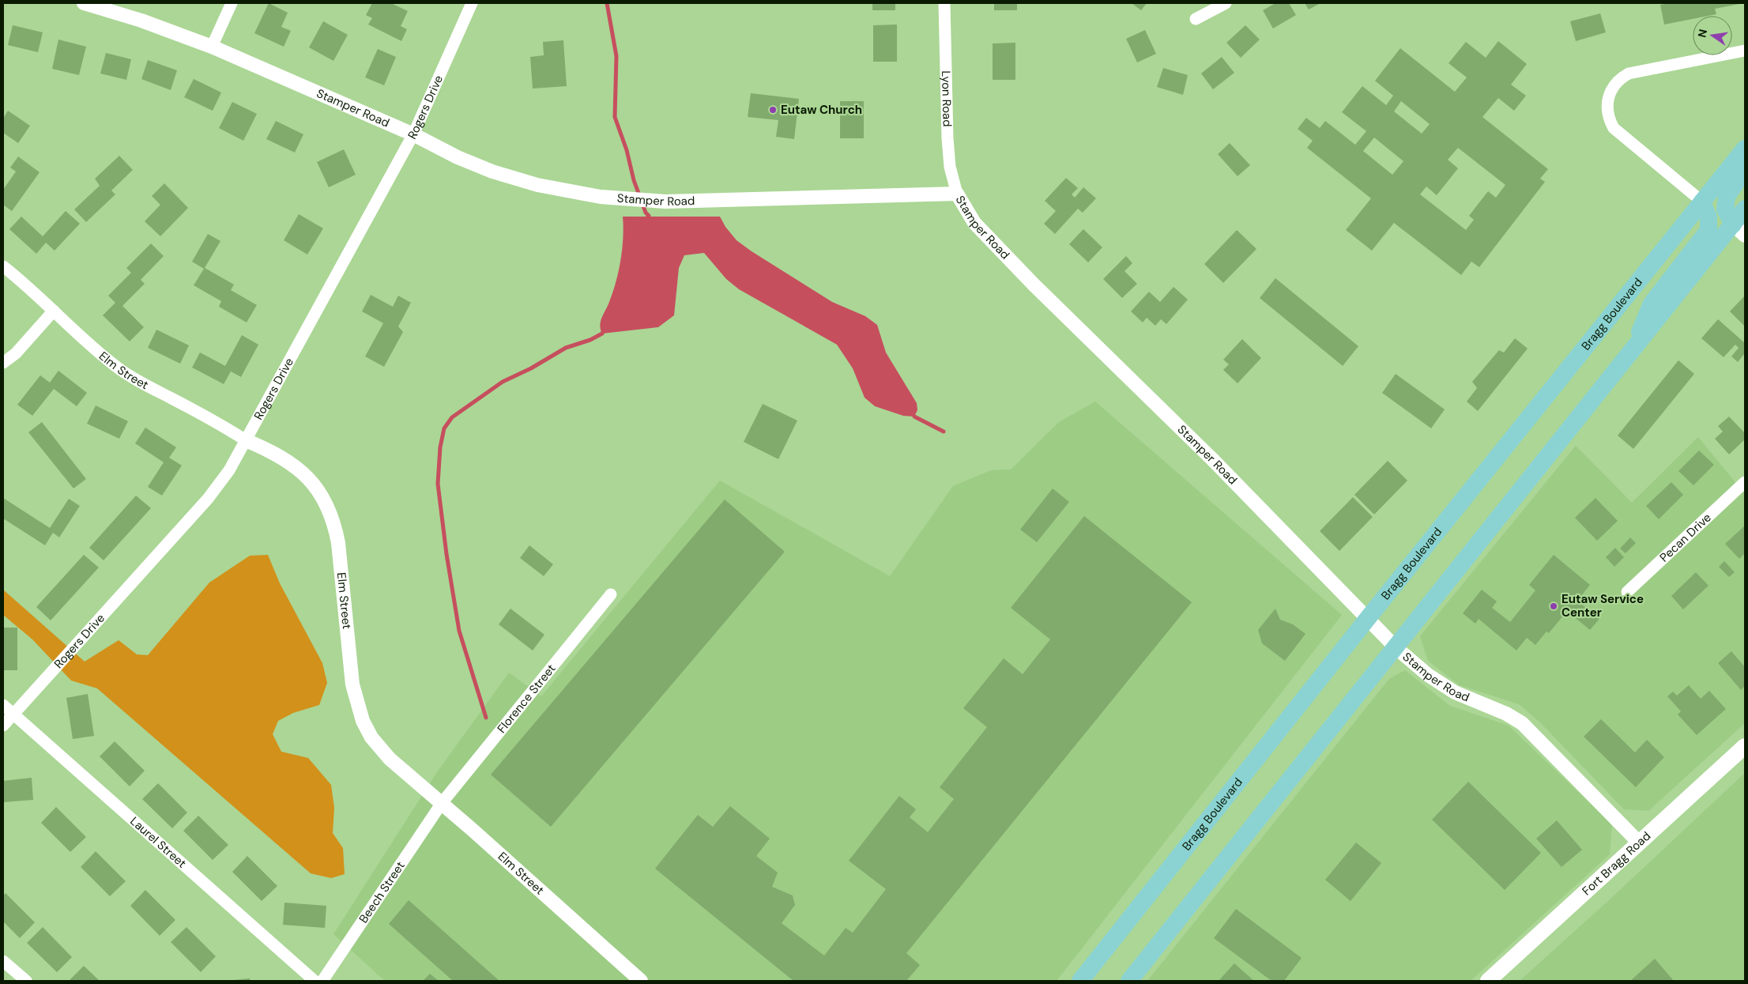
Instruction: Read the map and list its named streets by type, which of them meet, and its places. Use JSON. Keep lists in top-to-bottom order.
{
  "streets": {
    "main road": ["Bragg Boulevard", "Fort Bragg Road"],
    "street": [
      "Lyon Road",
      "Rogers Drive",
      "Stamper Road",
      "Elm Street",
      "Pecan Drive",
      "Florence Street",
      "Laurel Street",
      "Beech Street"
    ]
  },
  "crossings": [
    ["Lyon Road", "Stamper Road"],
    ["Rogers Drive", "Stamper Road"],
    ["Rogers Drive", "Elm Street"],
    ["Rogers Drive", "Laurel Street"],
    ["Stamper Road", "Bragg Boulevard"],
    ["Stamper Road", "Fort Bragg Road"],
    ["Elm Street", "Florence Street"],
    ["Elm Street", "Beech Street"],
    ["Florence Street", "Beech Street"]
  ],
  "places": ["Eutaw Church", "Eutaw Service Center"],
  "north": "left"
}
